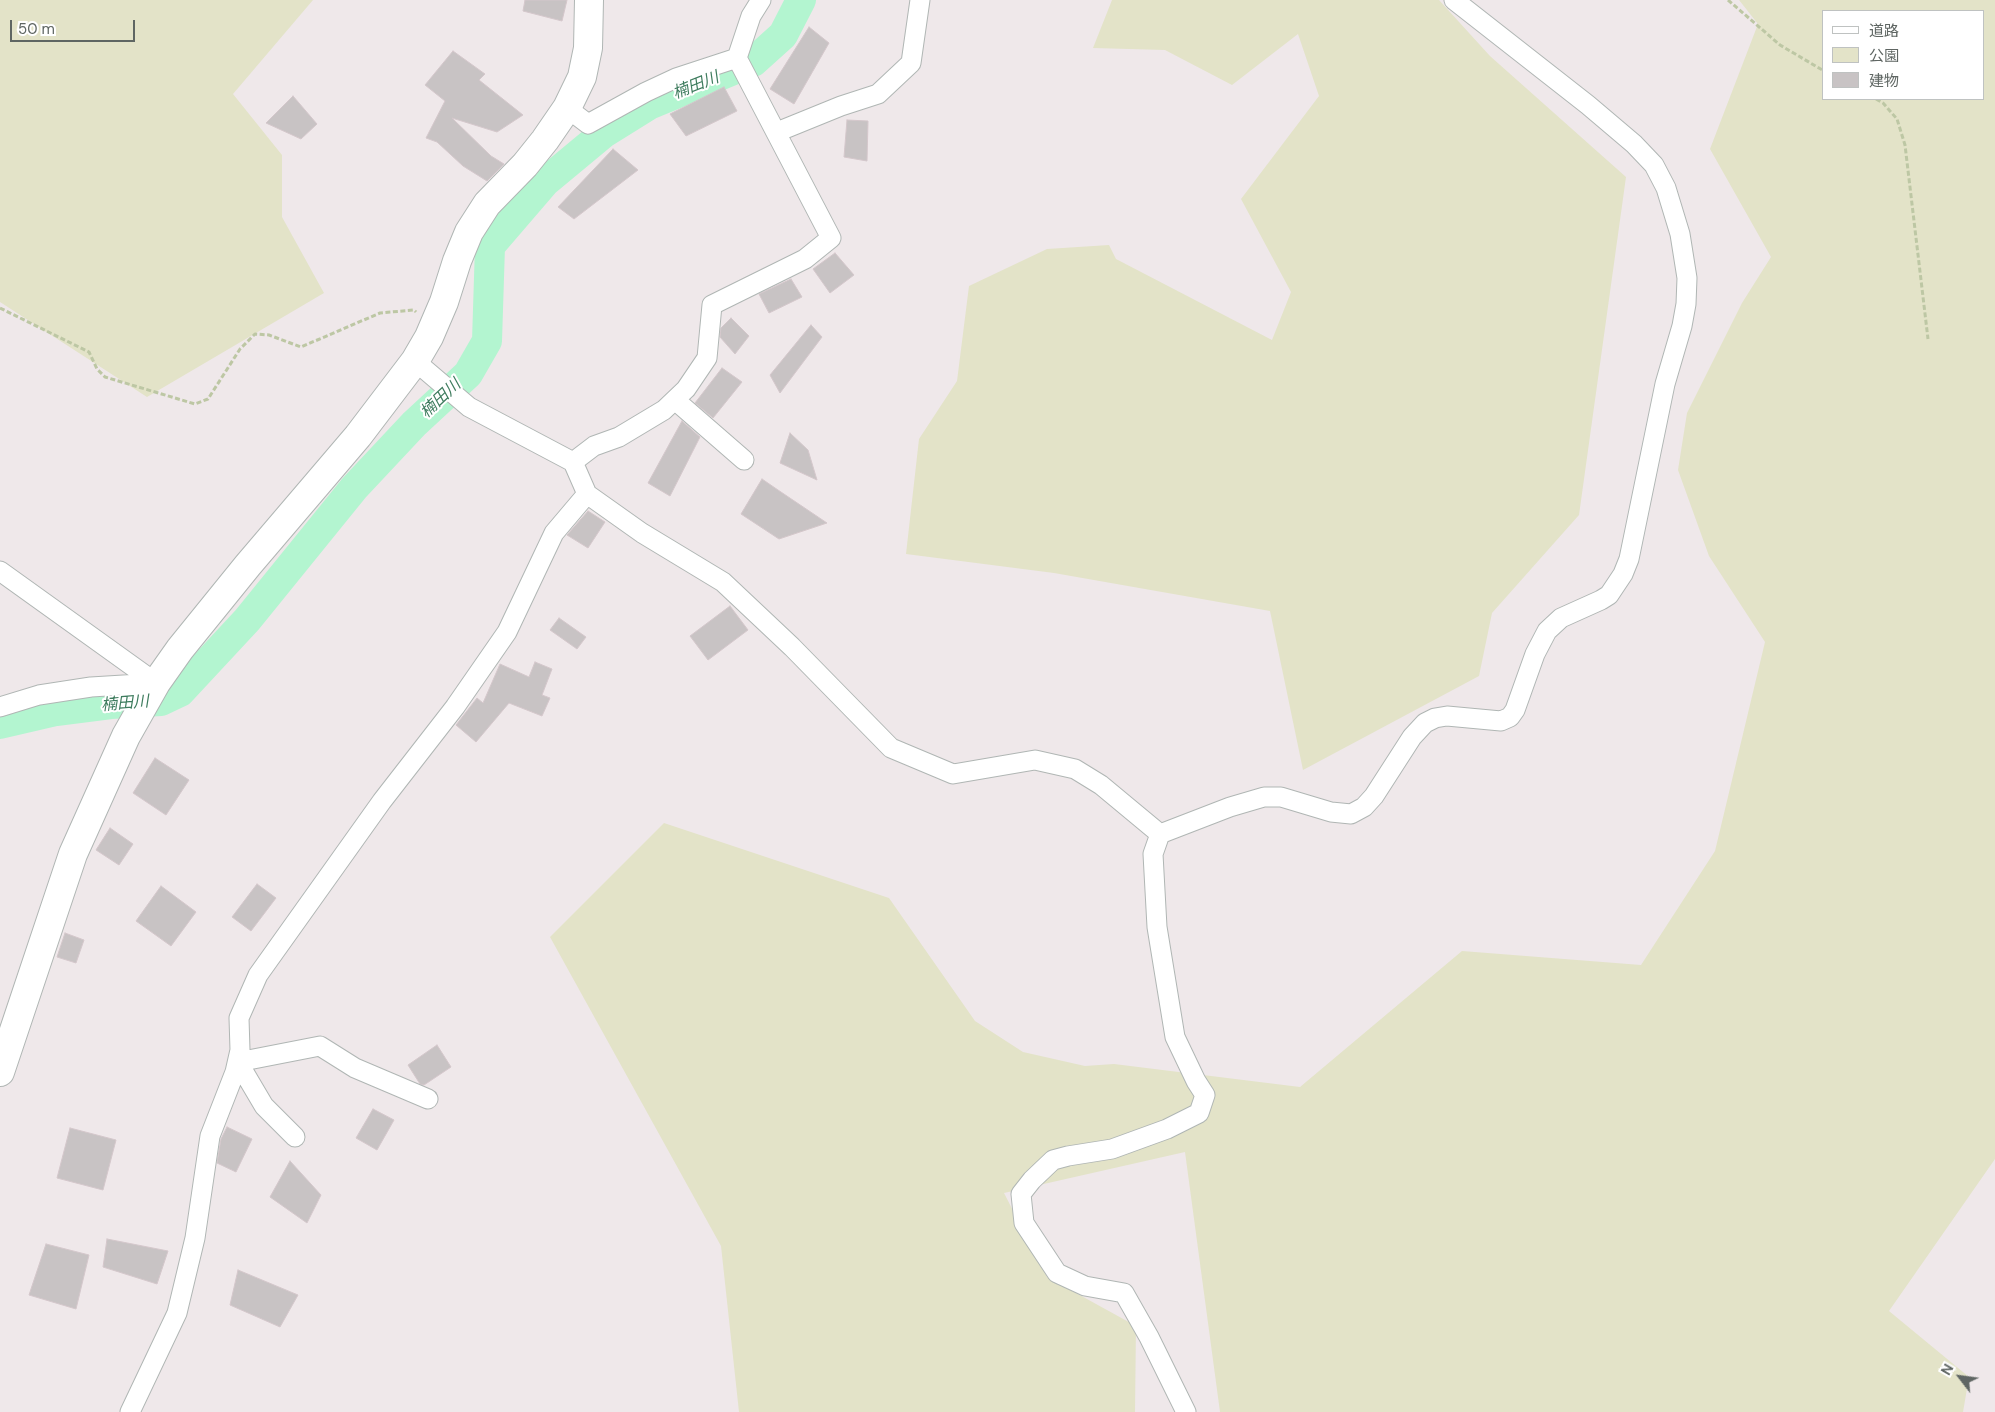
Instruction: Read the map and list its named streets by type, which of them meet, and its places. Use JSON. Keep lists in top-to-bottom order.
{
  "water": ["楠田川"],
  "legend": ["道路", "公園", "建物"],
  "scale_bar": "50 m",
  "north": "top left"
}
